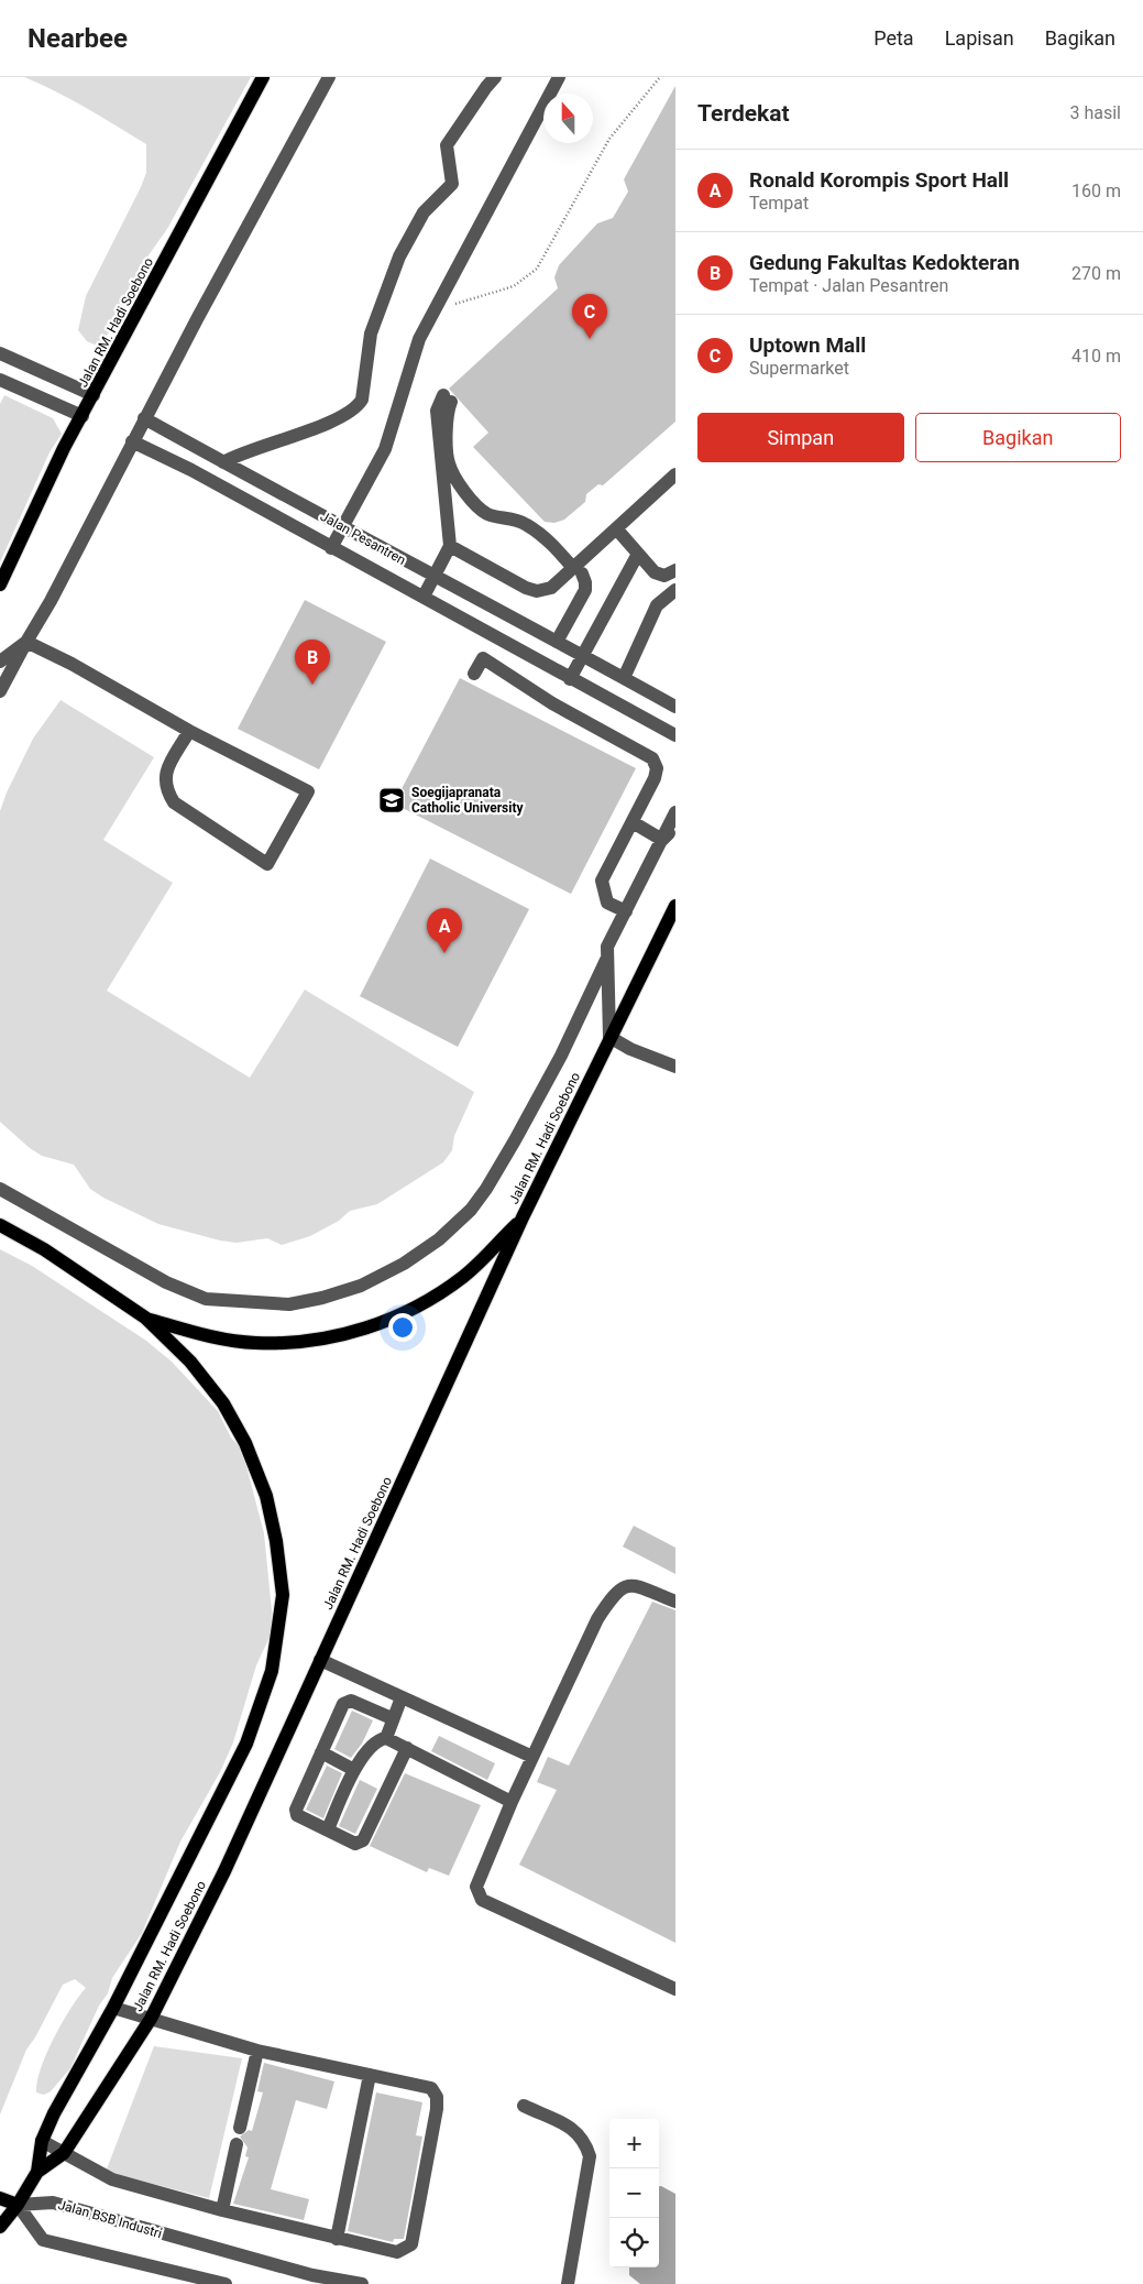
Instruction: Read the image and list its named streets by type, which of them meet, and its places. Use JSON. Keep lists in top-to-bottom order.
{
  "streets": {
    "main road": ["Jalan RM. Hadi Soebono"],
    "street": ["Jalan Pesantren", "Jalan BSB Industri"]
  },
  "crossings": [
    ["Jalan RM. Hadi Soebono", "Jalan BSB Industri"]
  ],
  "places": {
    "school or university": ["Soegijapranata Catholic University"]
  },
  "north": "top",
  "page": {
    "header": "Nearbee",
    "nav": ["Peta", "Lapisan", "Bagikan"],
    "heading": ["Terdekat", "3 hasil"],
    "list": [
      {
        "mark": "A",
        "name": "Ronald Korompis Sport Hall",
        "note": "Tempat",
        "value": "160 m"
      },
      {
        "mark": "B",
        "name": "Gedung Fakultas Kedokteran",
        "note": "Tempat · Jalan Pesantren",
        "value": "270 m"
      },
      {
        "mark": "C",
        "name": "Uptown Mall",
        "note": "Supermarket",
        "value": "410 m"
      }
    ],
    "pins": ["C", "B", "A"],
    "buttons": ["Simpan", "Bagikan"],
    "map_buttons": ["+", "−"]
  }
}
